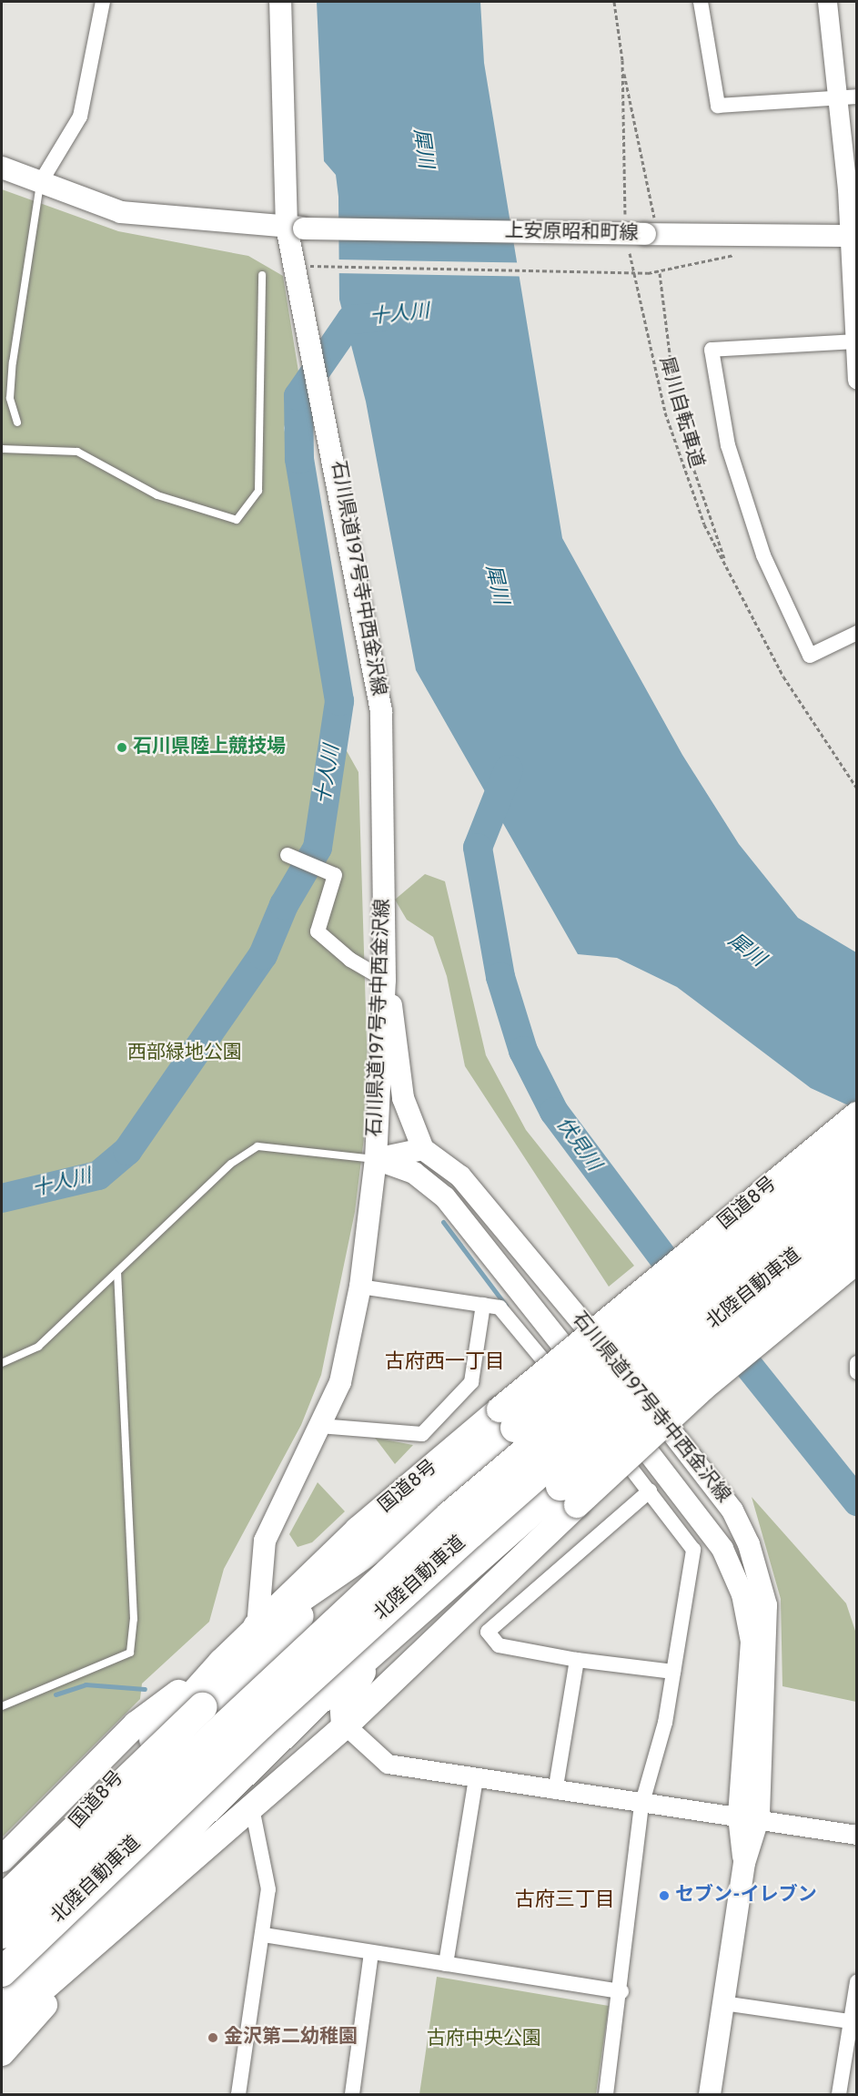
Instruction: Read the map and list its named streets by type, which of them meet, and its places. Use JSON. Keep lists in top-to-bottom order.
{
  "streets": {
    "highway": ["国道8号", "北陸自動車道"],
    "main road": ["上安原昭和町線", "石川県道197号寺中西金沢線"],
    "path": ["犀川自転車道"]
  },
  "crossings": [
    ["上安原昭和町線", "犀川自転車道"],
    ["上安原昭和町線", "石川県道197号寺中西金沢線"],
    ["石川県道197号寺中西金沢線", "国道8号"]
  ],
  "districts": ["古府西一丁目", "古府三丁目"],
  "water": ["犀川", "十人川", "伏見川"],
  "parks": ["西部緑地公園", "古府中央公園"],
  "places": ["石川県陸上競技場", "セブン-イレブン", "金沢第二幼稚園"]
}
